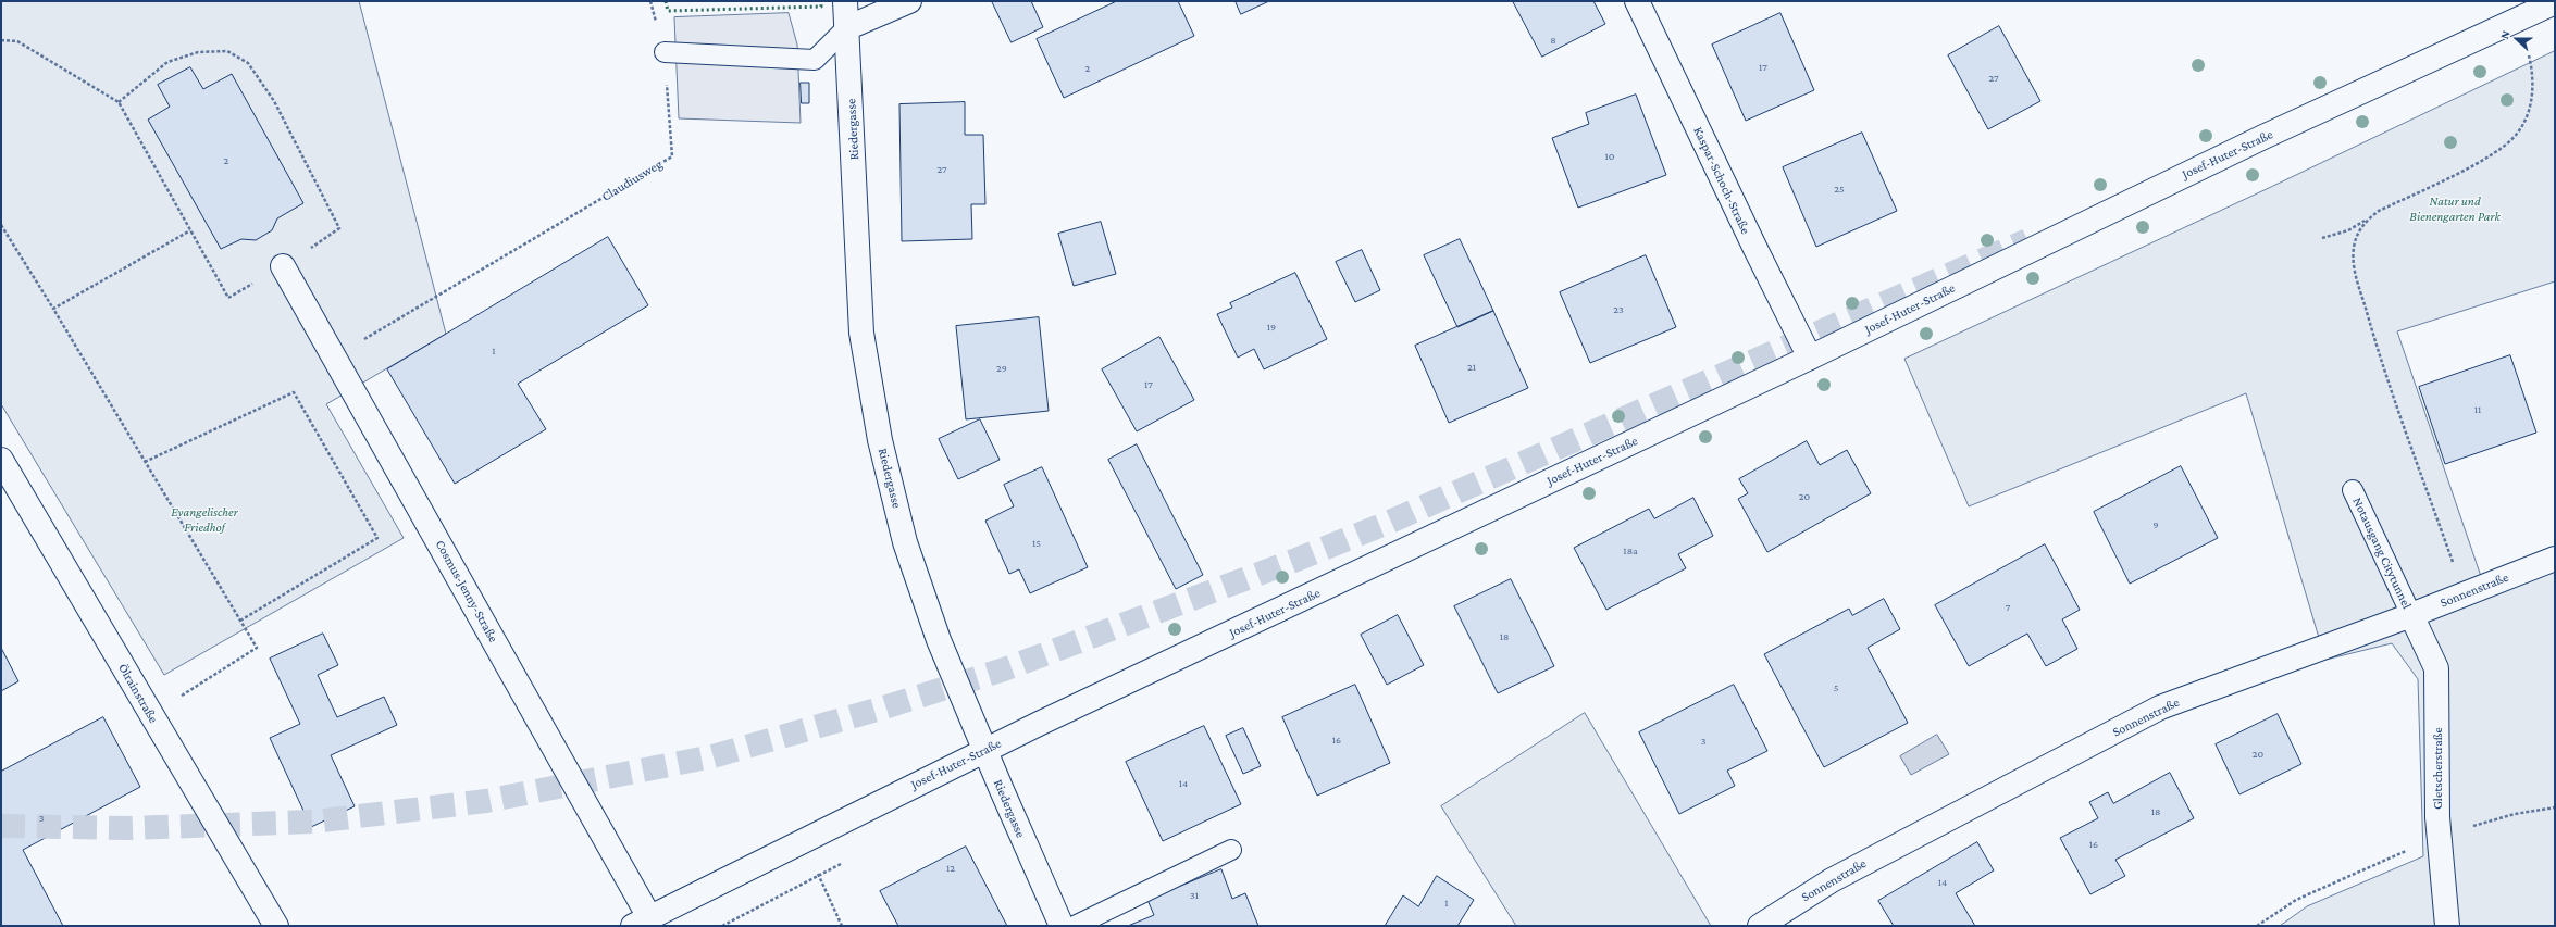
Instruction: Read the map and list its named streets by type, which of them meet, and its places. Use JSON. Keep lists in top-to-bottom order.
{
  "streets": {
    "street": [
      "Riedergasse",
      "Josef-Huter-Straße",
      "Kaspar-Schoch-Straße",
      "Sonnenstraße",
      "Cosmus-Jenny-Straße",
      "Ölrainstraße",
      "Gletscherstraße"
    ],
    "lane": ["Notausgang Citytunnel"],
    "path": ["Claudiusweg"]
  },
  "crossings": [
    ["Riedergasse", "Josef-Huter-Straße"],
    ["Josef-Huter-Straße", "Kaspar-Schoch-Straße"],
    ["Josef-Huter-Straße", "Cosmus-Jenny-Straße"],
    ["Claudiusweg", "Cosmus-Jenny-Straße"],
    ["Notausgang Citytunnel", "Sonnenstraße"],
    ["Notausgang Citytunnel", "Gletscherstraße"],
    ["Sonnenstraße", "Gletscherstraße"]
  ],
  "parks": ["Natur und Bienengarten Park", "Evangelischer Friedhof"],
  "house_numbers": [
    "8",
    "17",
    "2",
    "27",
    "10",
    "2",
    "27",
    "25",
    "23",
    "19",
    "1",
    "21",
    "29",
    "17",
    "11",
    "20",
    "9",
    "15",
    "18a",
    "7",
    "18",
    "5",
    "16",
    "3",
    "20",
    "14",
    "18",
    "3",
    "16",
    "12",
    "14",
    "31",
    "1"
  ],
  "north": "left"
}
